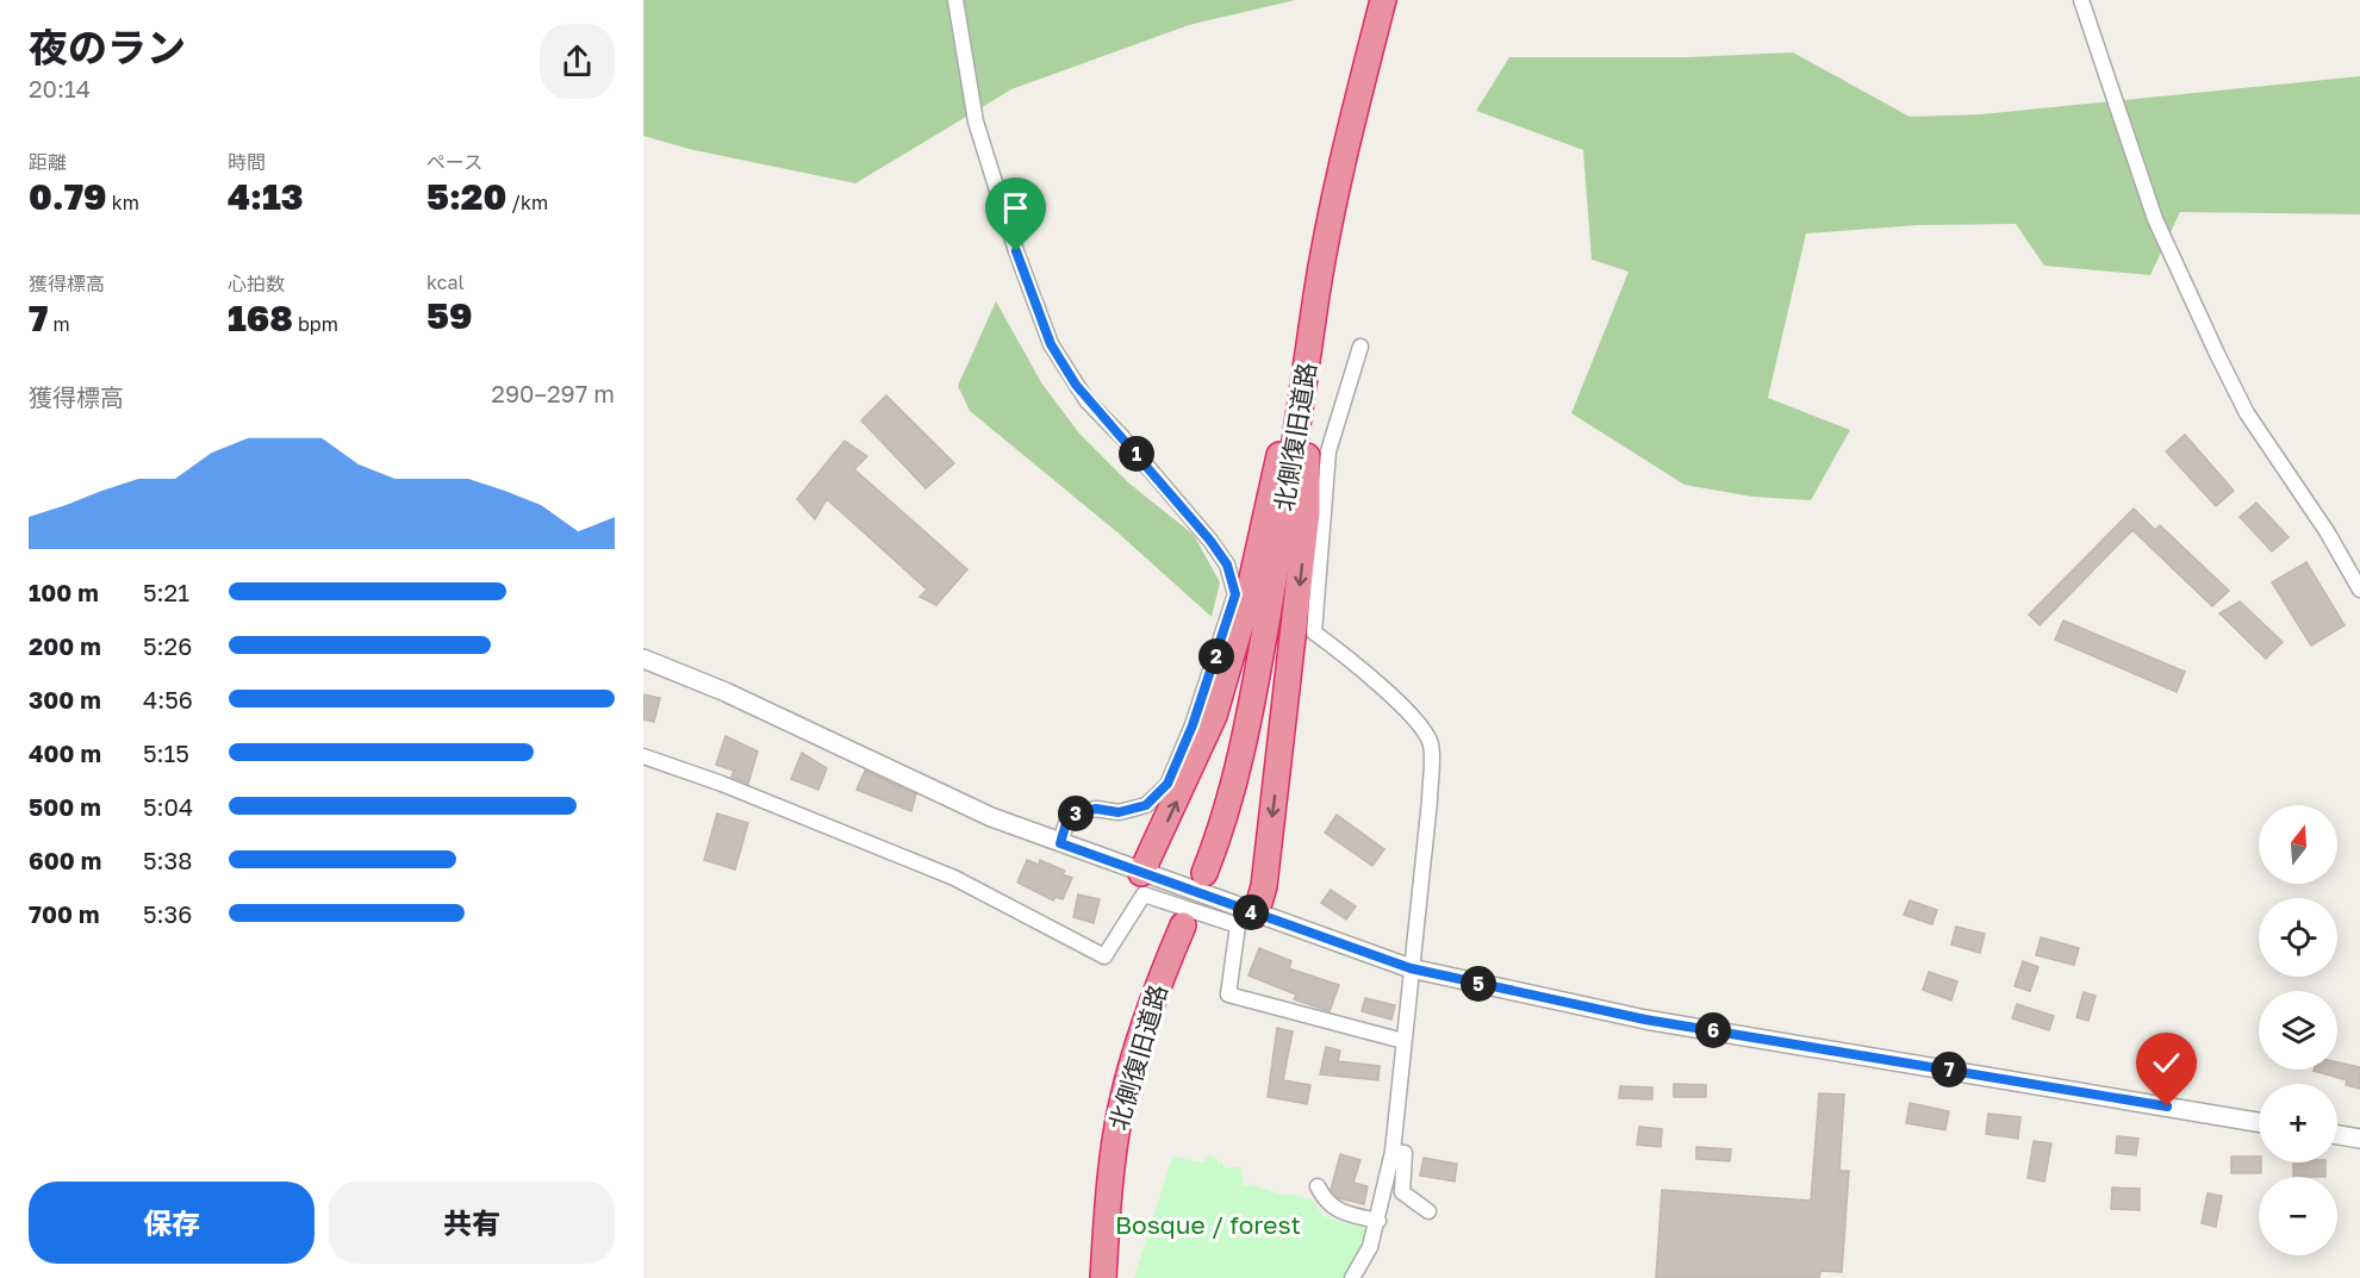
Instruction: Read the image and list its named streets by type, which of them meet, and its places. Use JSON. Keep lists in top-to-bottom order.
{
  "streets": {
    "highway": ["北側復旧道路"]
  },
  "parks": ["Bosque / forest"],
  "north": "top",
  "page": {
    "heading": ["夜のラン", "20:14"],
    "stats": [
      ["距離", "0.79 km"],
      ["時間", "4:13"],
      ["ペース", "5:20 /km"],
      ["獲得標高", "7 m"],
      ["心拍数", "168 bpm"],
      ["kcal", "59"]
    ],
    "chart": ["獲得標高", "290–297 m"],
    "pins": [
      "1",
      "2",
      "3",
      "4",
      "5",
      "6",
      "7"
    ],
    "list": [
      {
        "name": "100 m",
        "note": "5:21"
      },
      {
        "name": "200 m",
        "note": "5:26"
      },
      {
        "name": "300 m",
        "note": "4:56"
      },
      {
        "name": "400 m",
        "note": "5:15"
      },
      {
        "name": "500 m",
        "note": "5:04"
      },
      {
        "name": "600 m",
        "note": "5:38"
      },
      {
        "name": "700 m",
        "note": "5:36"
      }
    ],
    "map_buttons": ["+", "−"],
    "buttons": ["保存", "共有"]
  }
}
